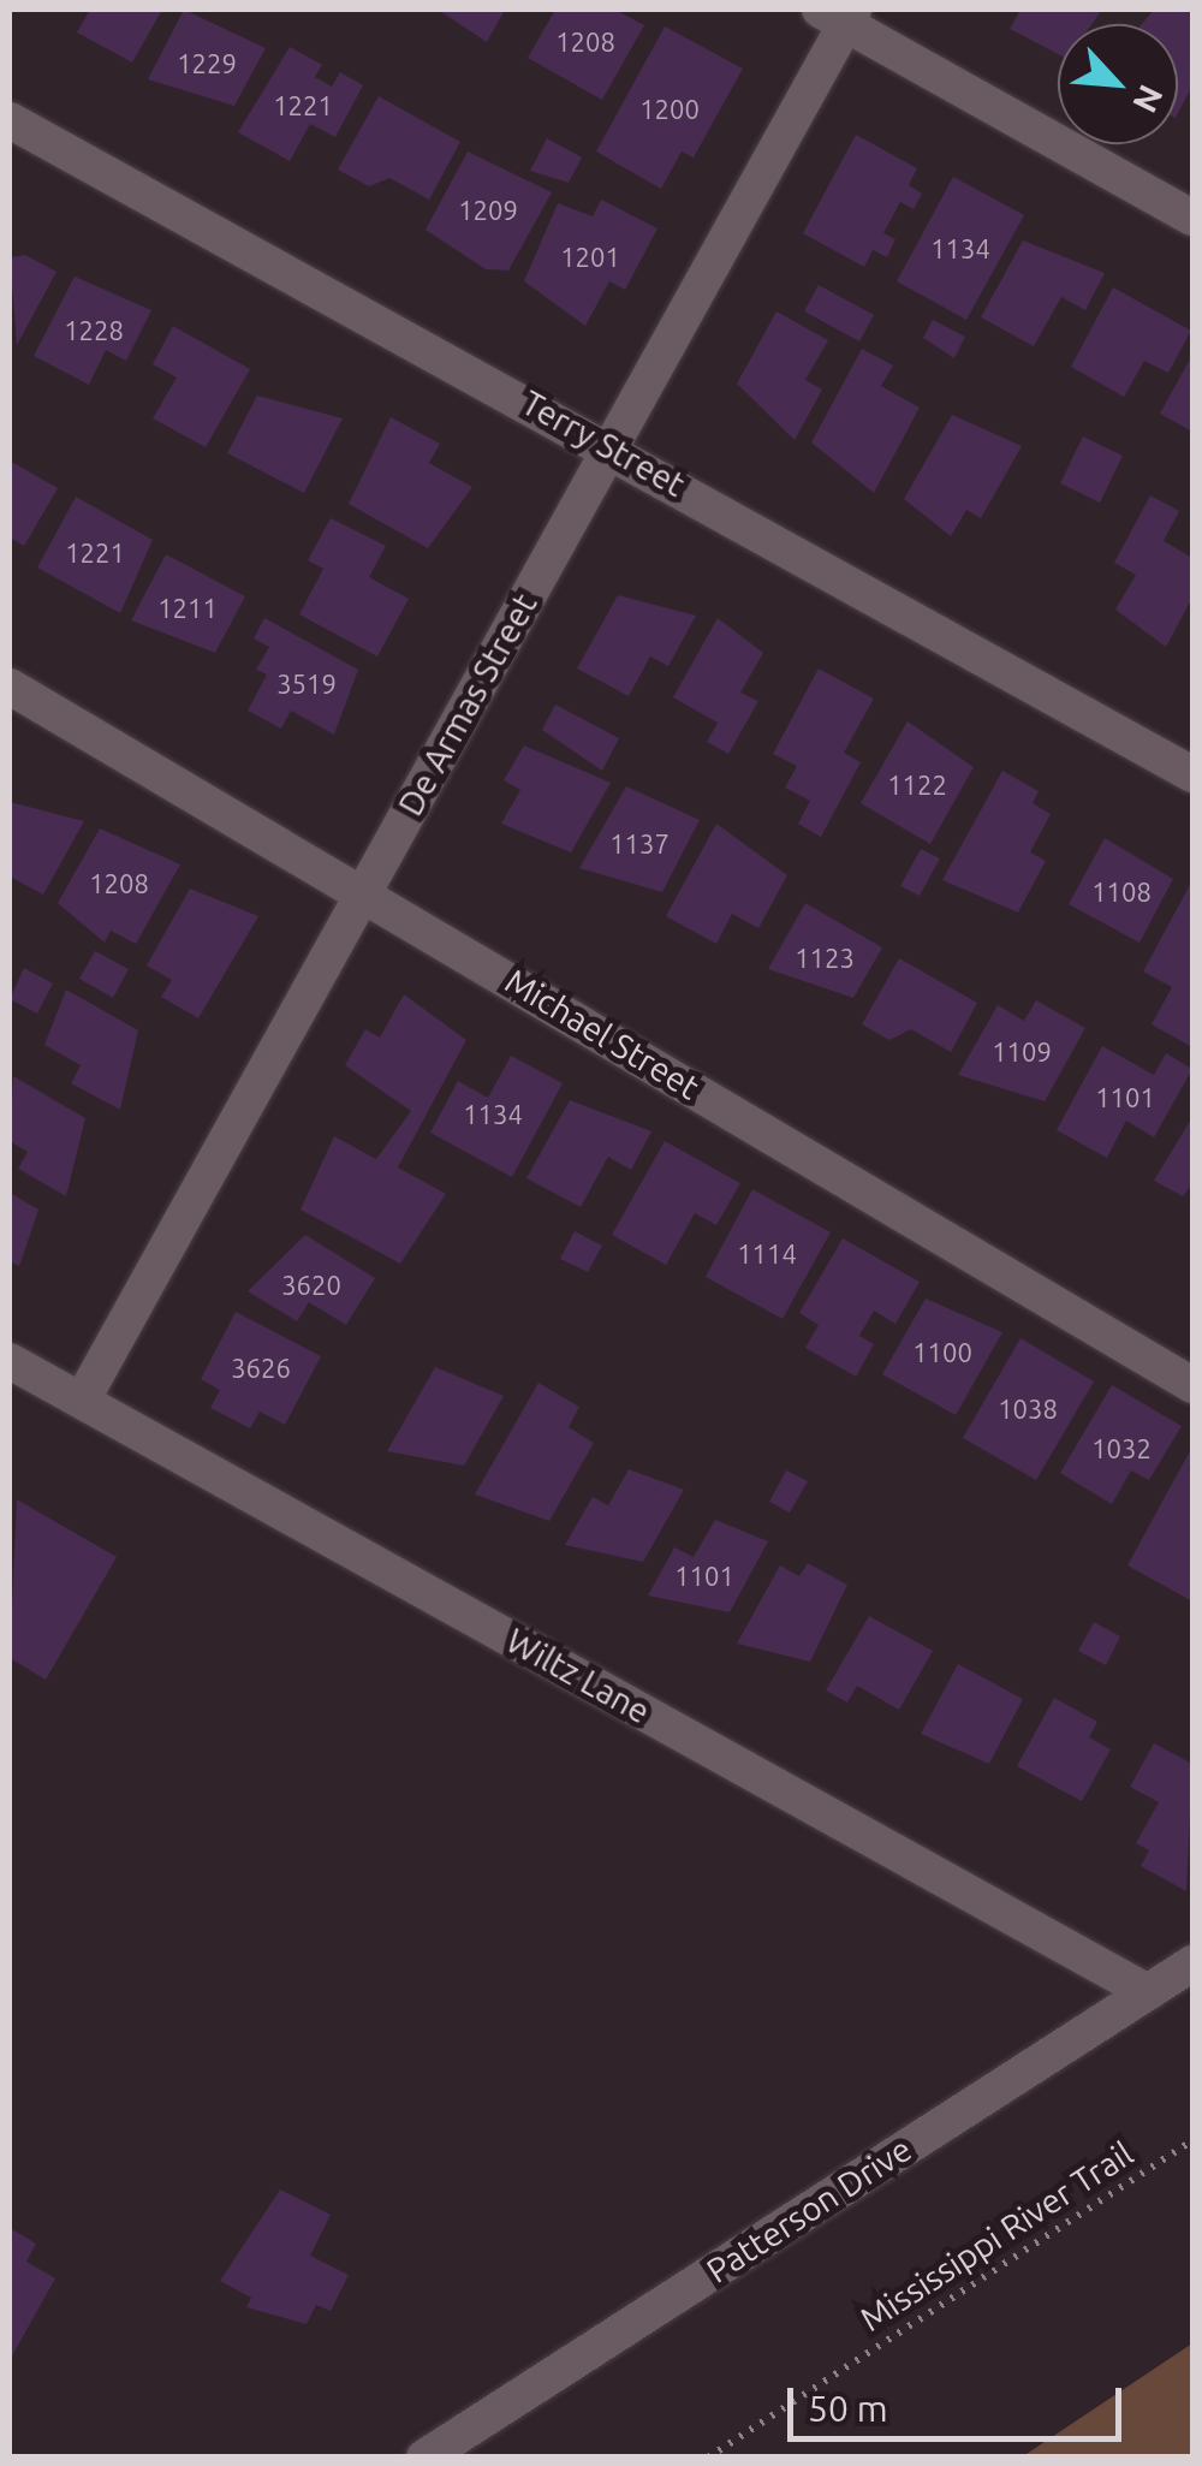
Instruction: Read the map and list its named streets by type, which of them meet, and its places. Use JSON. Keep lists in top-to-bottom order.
{
  "streets": {
    "street": [
      "Terry Street",
      "De Armas Street",
      "Michael Street",
      "Wiltz Lane",
      "Patterson Drive"
    ],
    "path": ["Mississippi River Trail"]
  },
  "crossings": [
    ["Terry Street", "De Armas Street"],
    ["De Armas Street", "Michael Street"],
    ["De Armas Street", "Wiltz Lane"],
    ["Wiltz Lane", "Patterson Drive"]
  ],
  "house_numbers": [
    "1208",
    "1229",
    "1221",
    "1200",
    "1209",
    "1134",
    "1201",
    "1228",
    "1221",
    "1211",
    "3519",
    "1122",
    "1137",
    "1208",
    "1108",
    "1123",
    "1109",
    "1101",
    "1134",
    "1114",
    "3620",
    "1100",
    "3626",
    "1038",
    "1032",
    "1101"
  ],
  "scale_bar": "50 m",
  "north": "bottom right"
}
